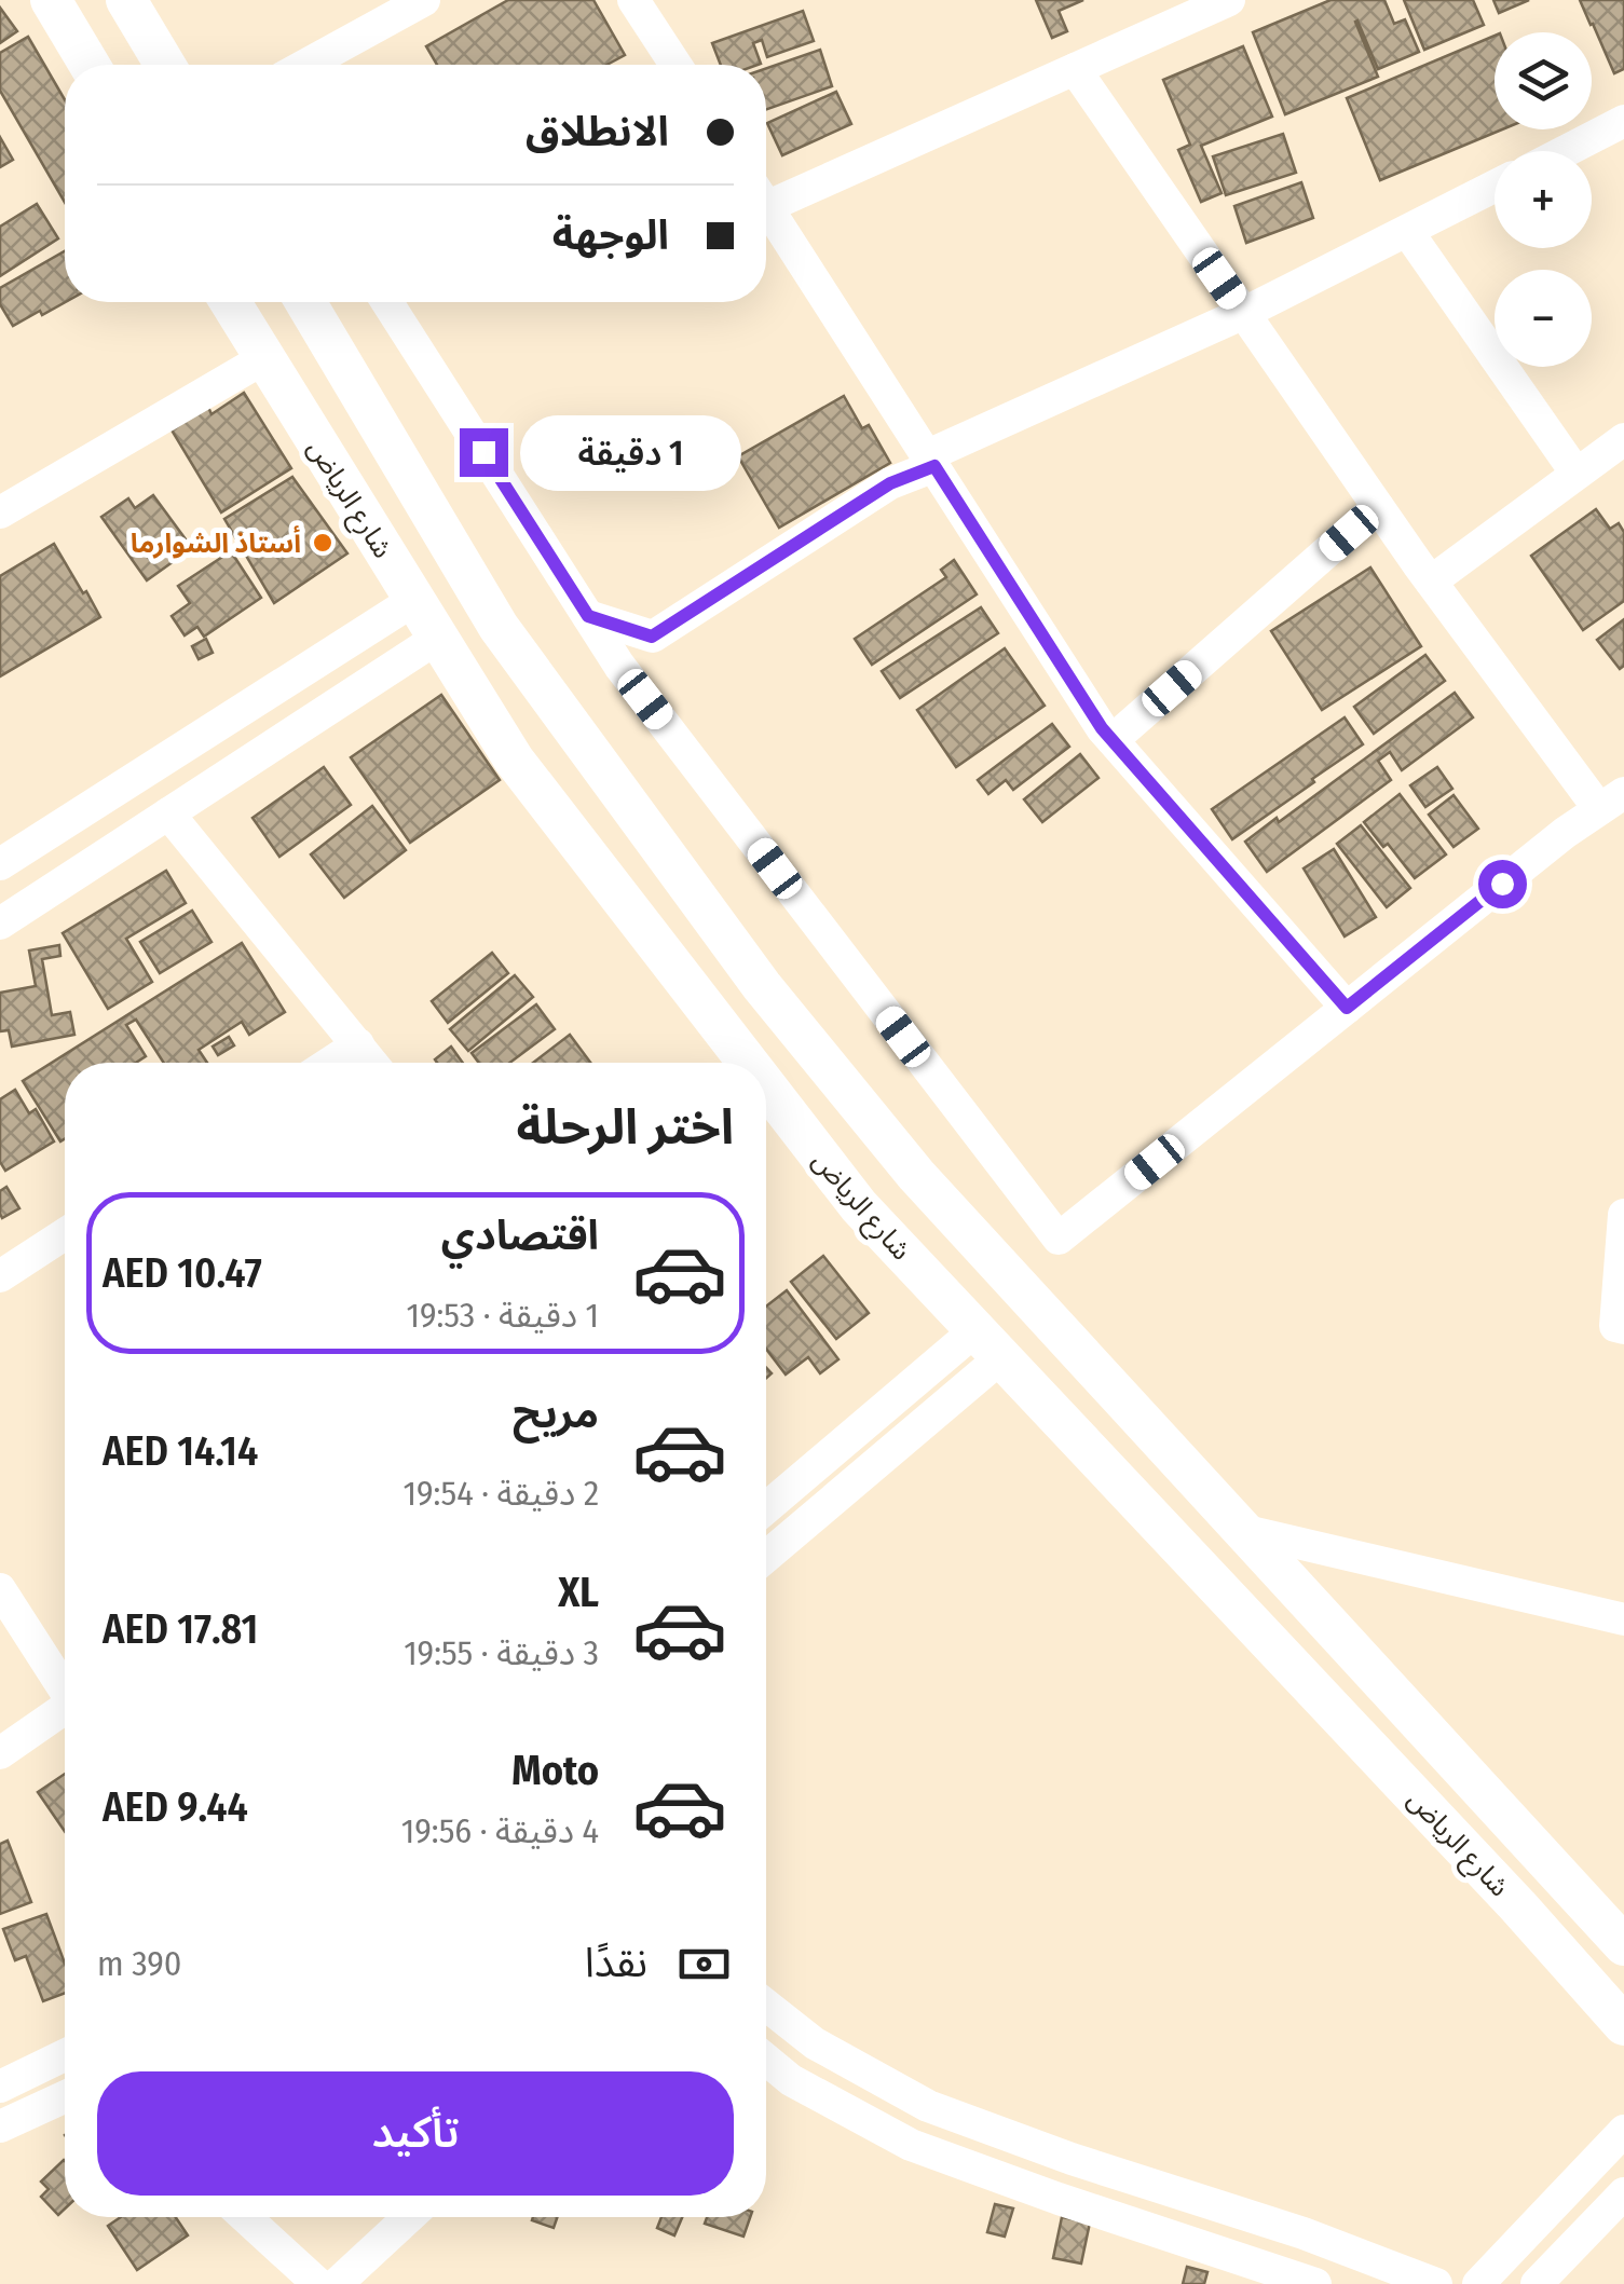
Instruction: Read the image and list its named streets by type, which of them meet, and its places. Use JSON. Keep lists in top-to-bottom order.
{
  "streets": {
    "main road": ["شارع الرياض"]
  },
  "places": ["أستاذ الشوارما"],
  "page": {
    "map_buttons": ["+", "−"],
    "banner": ["الانطلاق", "الوجهة"],
    "bubble": "1 دقيقة",
    "heading": "اختر الرحلة",
    "list": [
      {
        "name": "اقتصادي",
        "note": "1 دقيقة · 19:53",
        "value": "AED 10.47"
      },
      {
        "name": "مريح",
        "note": "2 دقيقة · 19:54",
        "value": "AED 14.14"
      },
      {
        "name": "XL",
        "note": "3 دقيقة · 19:55",
        "value": "AED 17.81"
      },
      {
        "name": "Moto",
        "note": "4 دقيقة · 19:56",
        "value": "AED 9.44"
      }
    ],
    "pay": ["نقدًا", "390 m"],
    "buttons": "تأكيد"
  }
}
